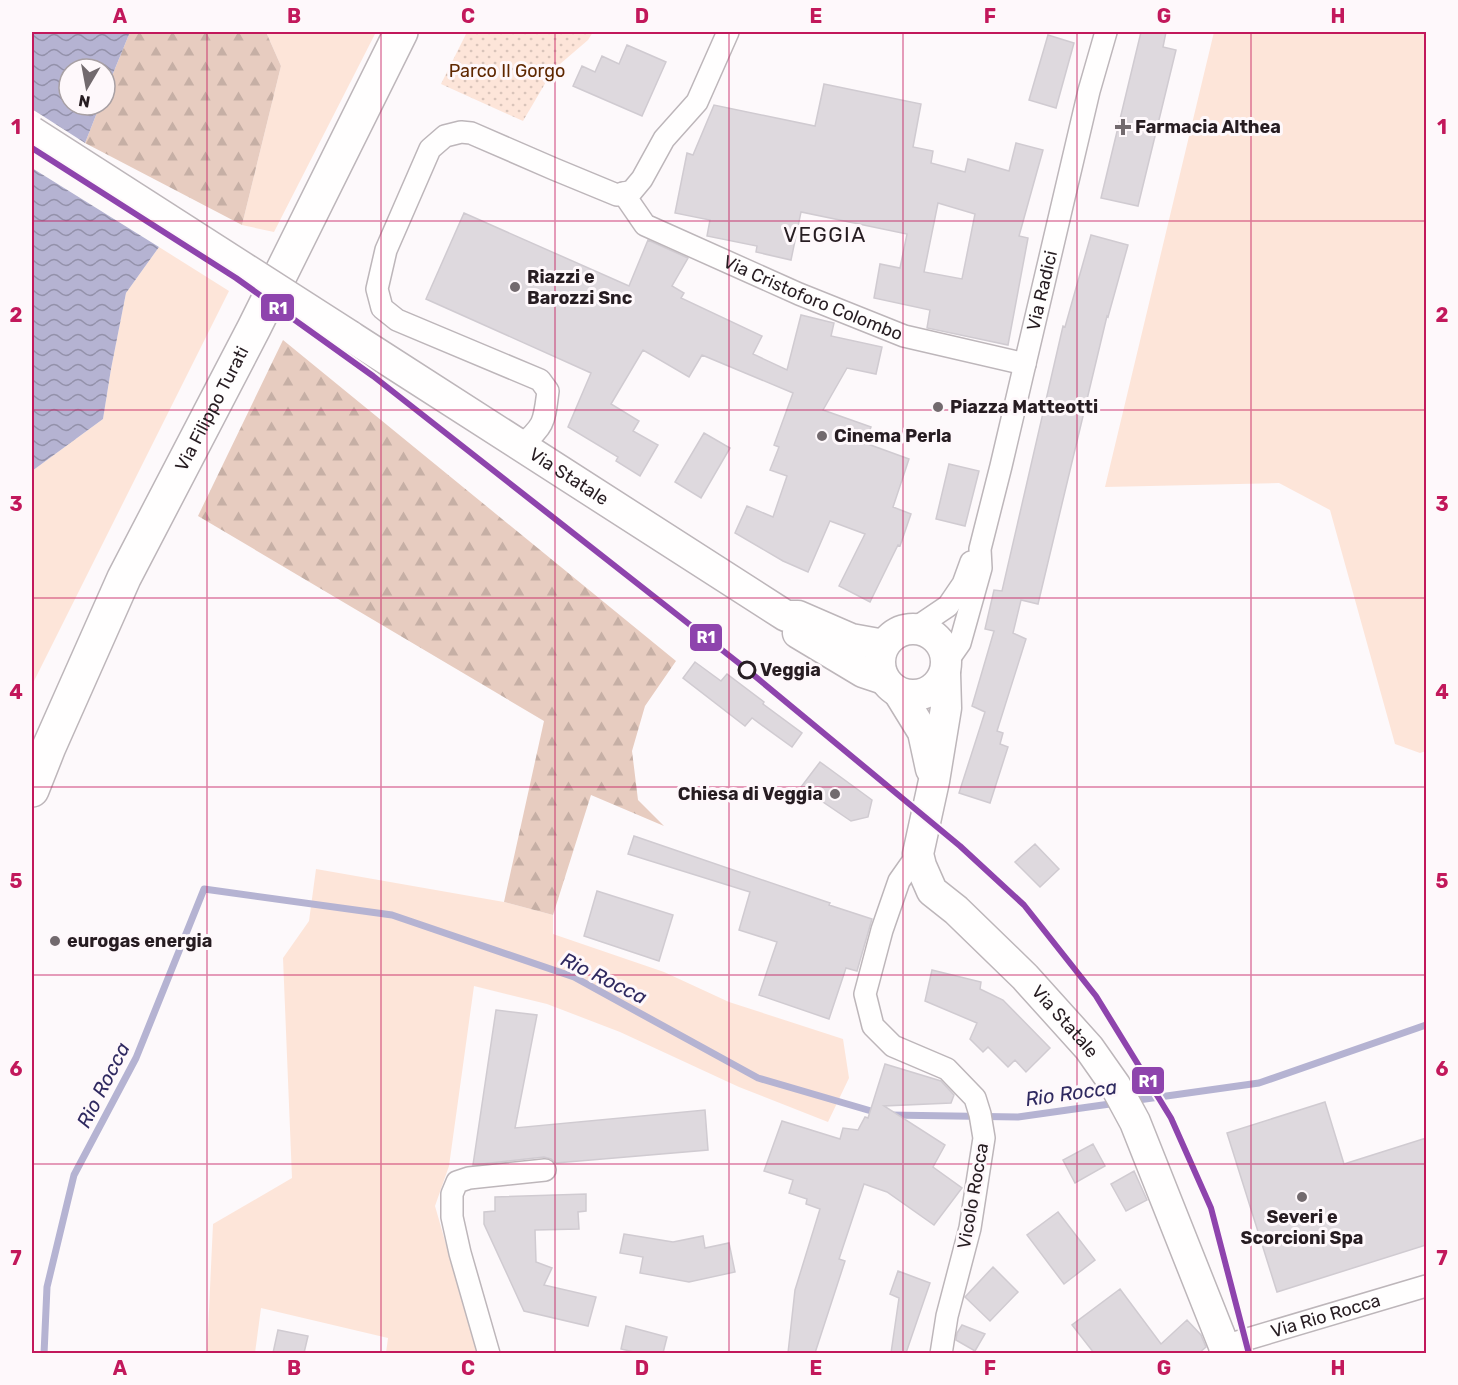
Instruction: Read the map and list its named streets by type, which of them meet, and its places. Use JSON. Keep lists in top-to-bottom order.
{
  "streets": {
    "main road": ["Via Filippo Turati"],
    "street": [
      "Via Radici",
      "Via Cristoforo Colombo",
      "Via Statale",
      "Vicolo Rocca",
      "Via Rio Rocca"
    ]
  },
  "crossings": [
    ["Via Radici", "Via Cristoforo Colombo"],
    ["Via Statale", "Vicolo Rocca"],
    ["Via Statale", "Via Rio Rocca"]
  ],
  "districts": ["VEGGIA"],
  "water": ["Rio Rocca"],
  "parks": ["Parco Il Gorgo"],
  "places": {
    "health": ["Farmacia Althea"],
    "other": [
      "Riazzi e Barozzi Snc",
      "Piazza Matteotti",
      "Cinema Perla",
      "Veggia",
      "Chiesa di Veggia",
      "eurogas energia",
      "Severi e Scorcioni Spa"
    ]
  },
  "lines": ["transit line R1"],
  "north": "bottom",
  "grid": {
    "columns": [
      "A",
      "B",
      "C",
      "D",
      "E",
      "F",
      "G",
      "H"
    ],
    "rows": [
      "1",
      "2",
      "3",
      "4",
      "5",
      "6",
      "7"
    ]
  }
}
